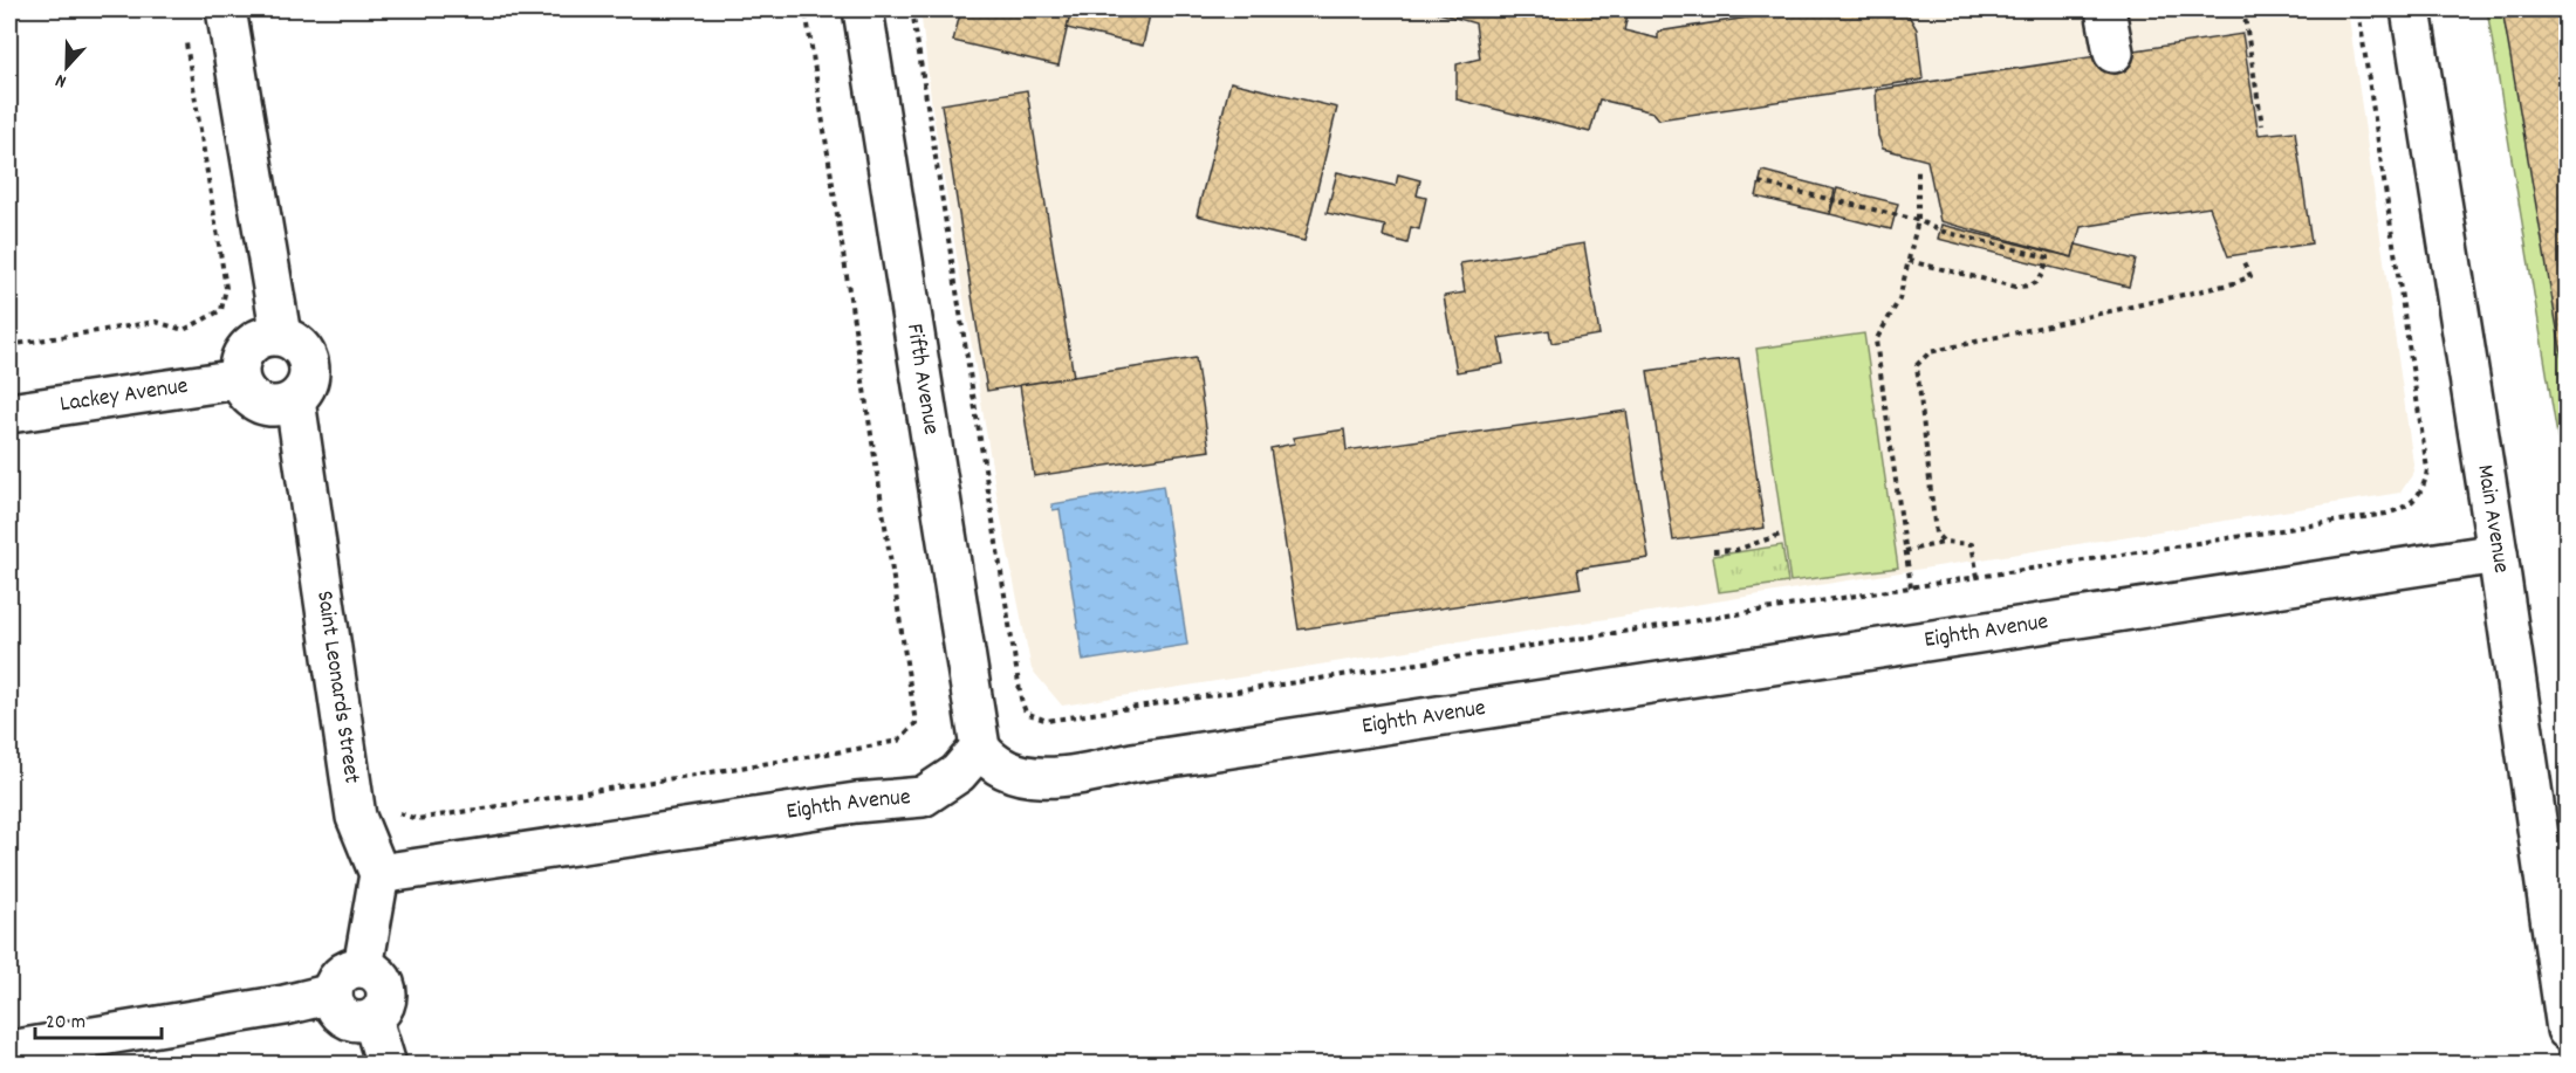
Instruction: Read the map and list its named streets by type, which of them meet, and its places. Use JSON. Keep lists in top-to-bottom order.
{
  "streets": {
    "street": [
      "Fifth Avenue",
      "Lackey Avenue",
      "Main Avenue",
      "Eighth Avenue",
      "Saint Leonards Street"
    ]
  },
  "crossings": [
    ["Fifth Avenue", "Eighth Avenue"],
    ["Lackey Avenue", "Saint Leonards Street"],
    ["Main Avenue", "Eighth Avenue"],
    ["Eighth Avenue", "Saint Leonards Street"]
  ],
  "scale_bar": "20 m",
  "north": "bottom"
}
